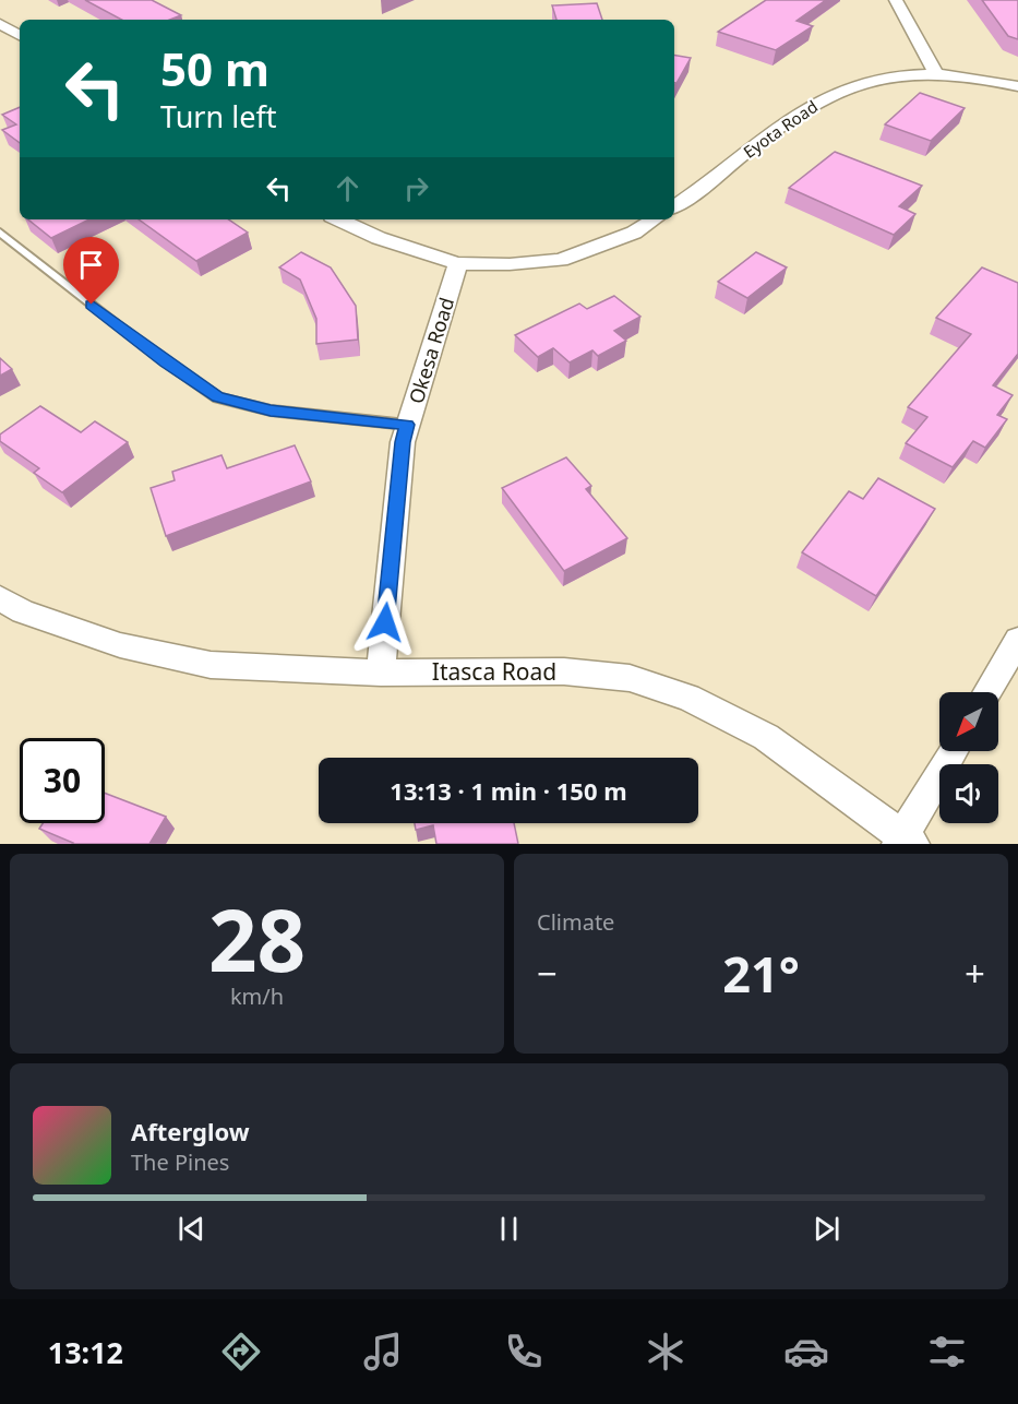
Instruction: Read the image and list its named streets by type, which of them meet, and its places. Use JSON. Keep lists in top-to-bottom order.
{
  "streets": {
    "street": ["Eyota Road", "Okesa Road", "Itasca Road"]
  },
  "crossings": [
    ["Okesa Road", "Itasca Road"]
  ],
  "north": "bottom left",
  "page": {
    "turn": ["50 m", "Turn left"],
    "limit": "30",
    "trip": "13:13 · 1 min · 150 m",
    "tile": [
      ["28", "km/h"],
      "Climate"
    ],
    "heat": ["−", "21°", "+"],
    "song": ["Afterglow", "The Pines"],
    "tabs": "13:12"
  }
}
